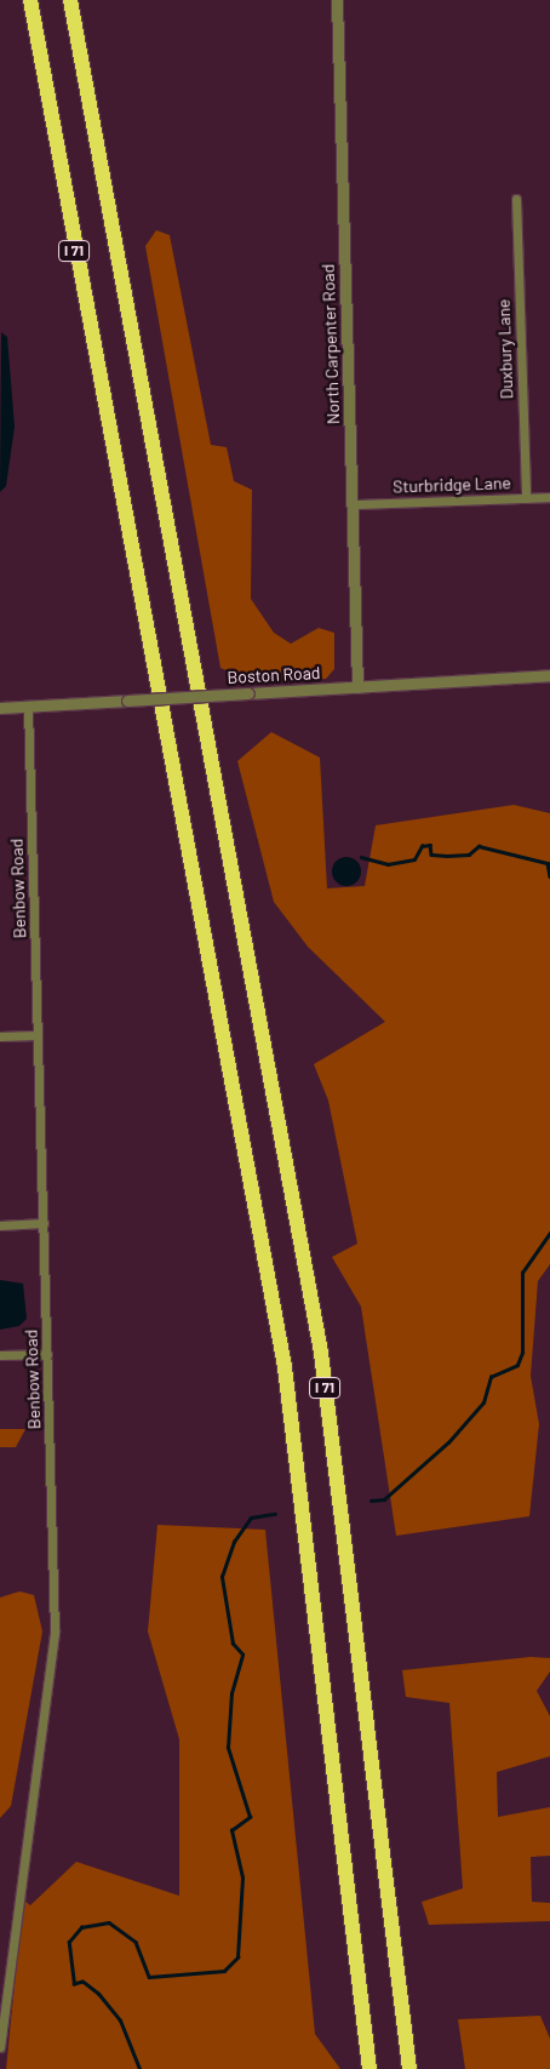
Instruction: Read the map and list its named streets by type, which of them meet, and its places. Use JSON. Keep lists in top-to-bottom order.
{
  "streets": {
    "highway": ["I 71"],
    "street": [
      "North Carpenter Road",
      "Duxbury Lane",
      "Sturbridge Lane",
      "Boston Road",
      "Benbow Road"
    ]
  },
  "crossings": [
    ["North Carpenter Road", "Sturbridge Lane"],
    ["North Carpenter Road", "Boston Road"],
    ["Duxbury Lane", "Sturbridge Lane"],
    ["Boston Road", "Benbow Road"]
  ]
}
